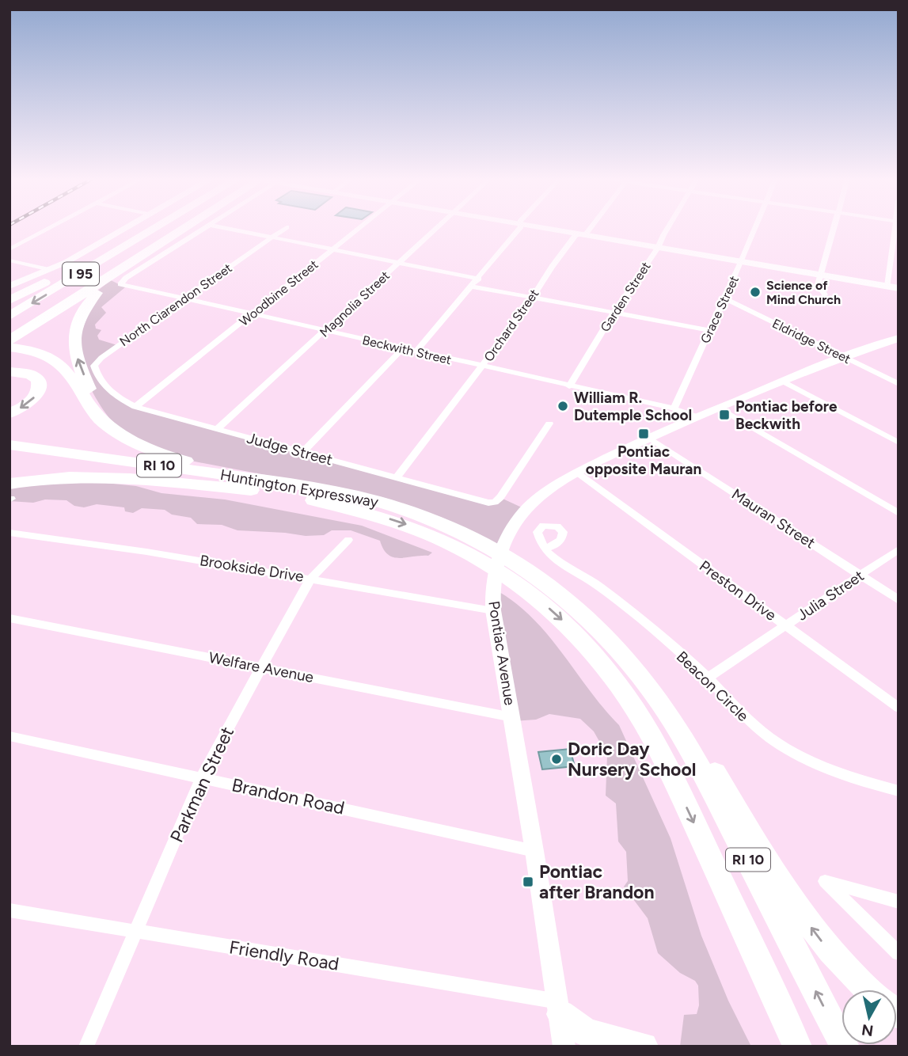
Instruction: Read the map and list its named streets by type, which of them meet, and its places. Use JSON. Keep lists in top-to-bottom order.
{
  "streets": {
    "highway": ["I 95", "RI 10", "Huntington Expressway"],
    "main road": ["Pontiac Avenue"],
    "street": [
      "Woodbine Street",
      "Garden Street",
      "Magnolia Street",
      "North Ciarendon Street",
      "Grace Street",
      "Orchard Street",
      "Eldridge Street",
      "Beckwith Street",
      "Judge Street",
      "Mauran Street",
      "Brookside Drive",
      "Preston Drive",
      "Julia Street",
      "Welfare Avenue",
      "Beacon Circle",
      "Parkman Street",
      "Brandon Road",
      "Friendly Road"
    ]
  },
  "crossings": [
    ["Woodbine Street", "Beckwith Street"],
    ["Woodbine Street", "Judge Street"],
    ["Garden Street", "Beckwith Street"],
    ["Magnolia Street", "Beckwith Street"],
    ["Magnolia Street", "Judge Street"],
    ["North Ciarendon Street", "Beckwith Street"],
    ["North Ciarendon Street", "Judge Street"],
    ["Grace Street", "Eldridge Street"],
    ["Grace Street", "Beckwith Street"],
    ["Orchard Street", "Beckwith Street"],
    ["Orchard Street", "Judge Street"],
    ["Eldridge Street", "Pontiac Avenue"],
    ["Beckwith Street", "Pontiac Avenue"],
    ["Mauran Street", "Julia Street"],
    ["Mauran Street", "Pontiac Avenue"],
    ["Brookside Drive", "Pontiac Avenue"],
    ["Brookside Drive", "Parkman Street"],
    ["Preston Drive", "Julia Street"],
    ["Preston Drive", "Pontiac Avenue"],
    ["Julia Street", "Beacon Circle"],
    ["Pontiac Avenue", "Welfare Avenue"],
    ["Pontiac Avenue", "Brandon Road"],
    ["Pontiac Avenue", "Friendly Road"],
    ["Welfare Avenue", "Parkman Street"],
    ["Parkman Street", "Brandon Road"],
    ["Parkman Street", "Friendly Road"]
  ],
  "places": {
    "other": ["Science of Mind Church", "William R. Dutemple School", "Doric Day Nursery School"],
    "transit": ["Pontiac before Beckwith", "Pontiac opposite Mauran", "Pontiac after Brandon"]
  },
  "north": "bottom"
}
